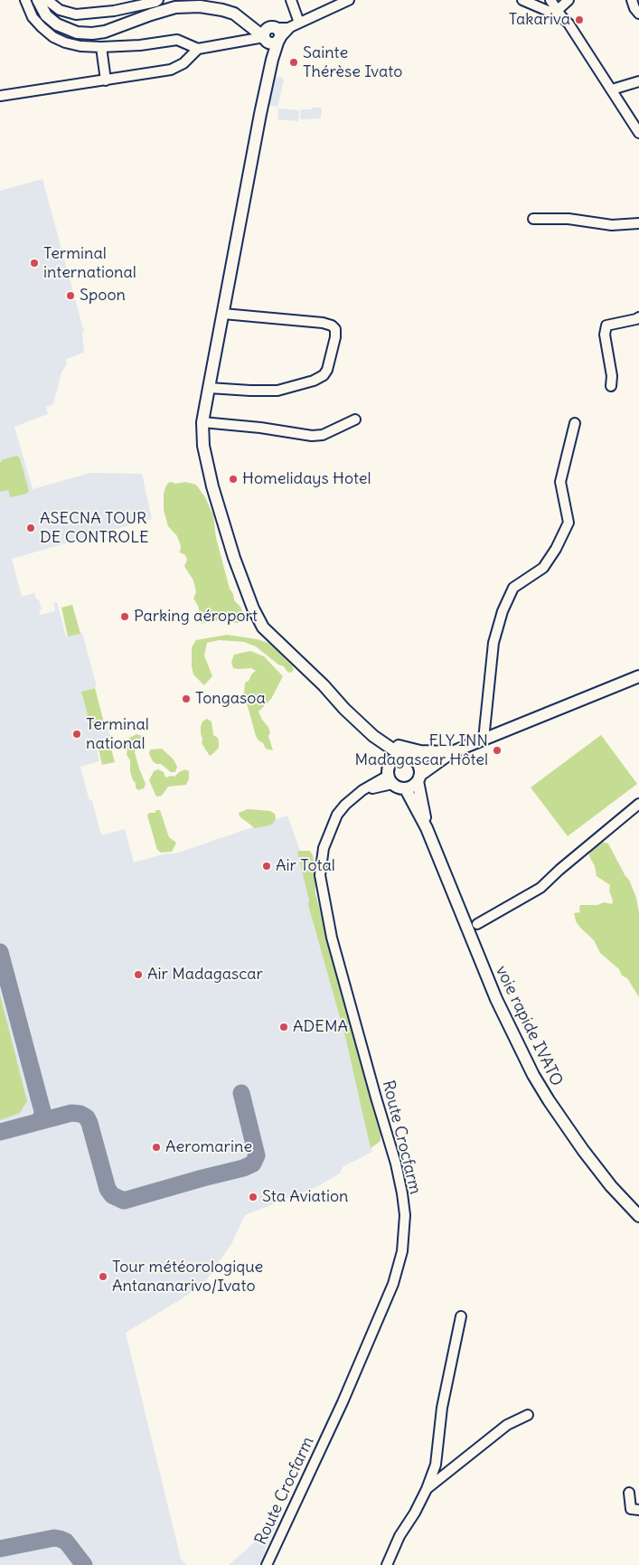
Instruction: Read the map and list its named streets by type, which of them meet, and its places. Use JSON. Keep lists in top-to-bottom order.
{
  "streets": {
    "main road": ["voie rapide IVATO"],
    "street": ["Route Crocfarm"]
  },
  "places": [
    "Takariva",
    "Sainte Thérèse Ivato",
    "Terminal international",
    "Spoon",
    "Homelidays Hotel",
    "ASECNA TOUR DE CONTROLE",
    "Parking aéroport",
    "Tongasoa",
    "Terminal national",
    "FLY INN Madagascar Hôtel",
    "Air Total",
    "Air Madagascar",
    "ADEMA",
    "Aeromarine",
    "Sta Aviation",
    "Tour météorologique Antananarivo/Ivato"
  ]
}
